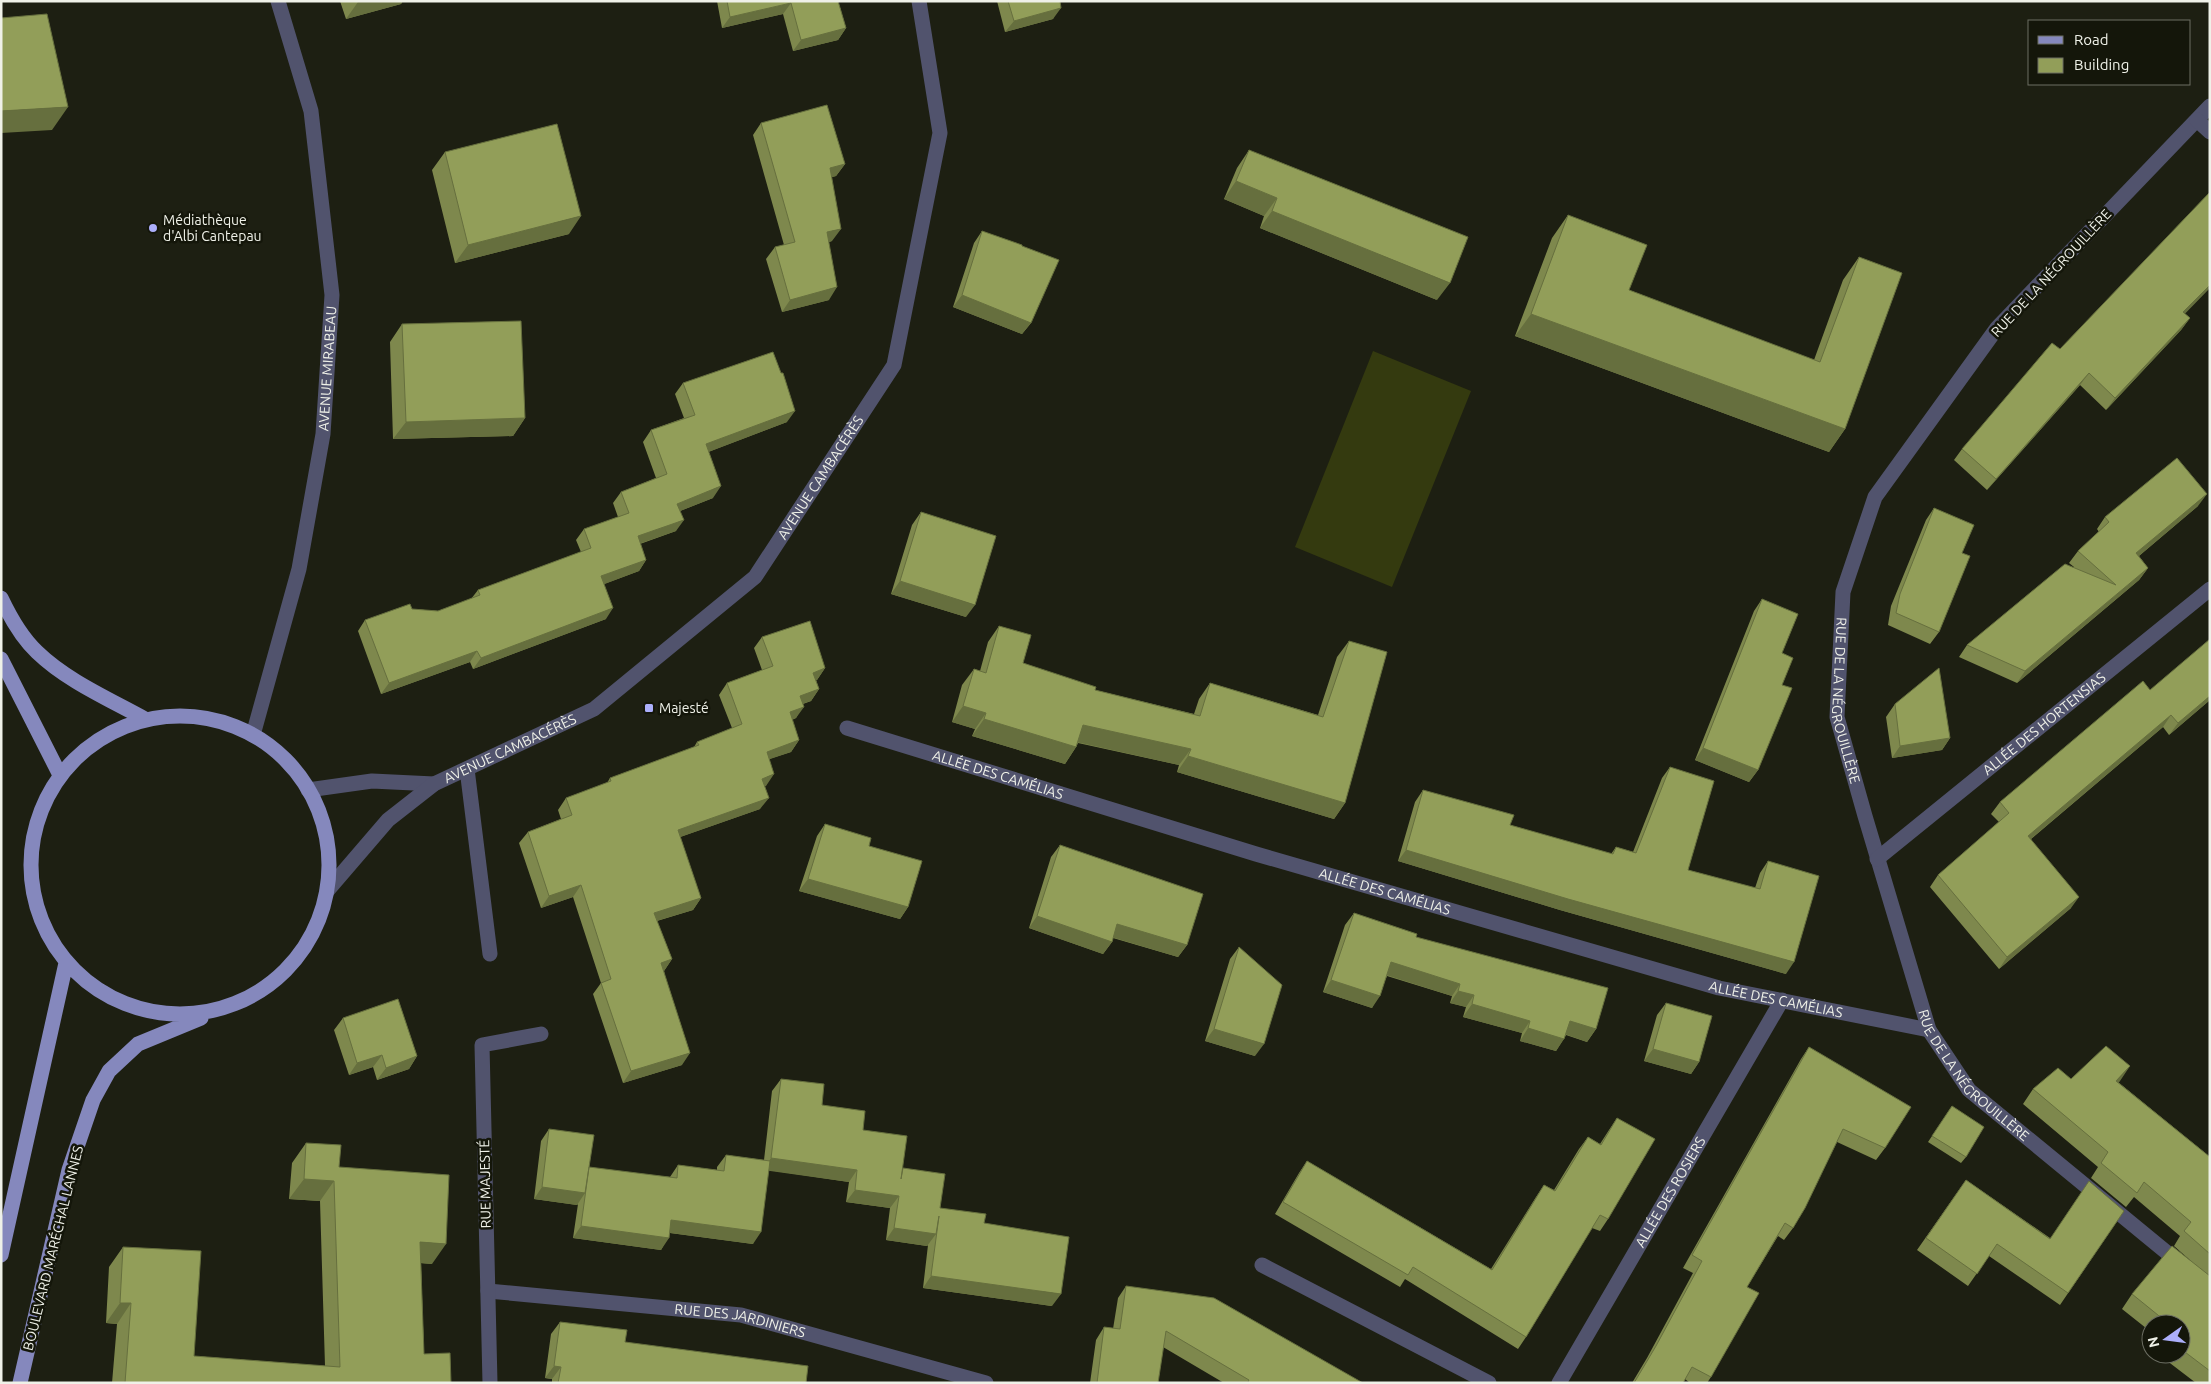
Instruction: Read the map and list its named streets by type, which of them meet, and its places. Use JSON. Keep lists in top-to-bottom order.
{
  "streets": {
    "main road": ["BOULEVARD MARÉCHAL LANNES"],
    "street": [
      "RUE DE LA NÉGROUILLÈRE",
      "AVENUE MIRABEAU",
      "AVENUE CAMBACÉRÈS",
      "ALLÉE DES HORTENSIAS",
      "ALLÉE DES CAMÉLIAS",
      "RUE MAJESTÉ",
      "ALLÉE DES ROSIERS",
      "RUE DES JARDINIERS"
    ]
  },
  "crossings": [
    ["RUE DE LA NÉGROUILLÈRE", "ALLÉE DES HORTENSIAS"],
    ["RUE DE LA NÉGROUILLÈRE", "ALLÉE DES CAMÉLIAS"],
    ["AVENUE MIRABEAU", "BOULEVARD MARÉCHAL LANNES"],
    ["AVENUE CAMBACÉRÈS", "BOULEVARD MARÉCHAL LANNES"],
    ["ALLÉE DES CAMÉLIAS", "ALLÉE DES ROSIERS"],
    ["RUE MAJESTÉ", "RUE DES JARDINIERS"]
  ],
  "places": {
    "other": ["Médiathèque d'Albi Cantepau"],
    "transit": ["Majesté"]
  },
  "legend": ["Road", "Building"],
  "north": "left"
}
